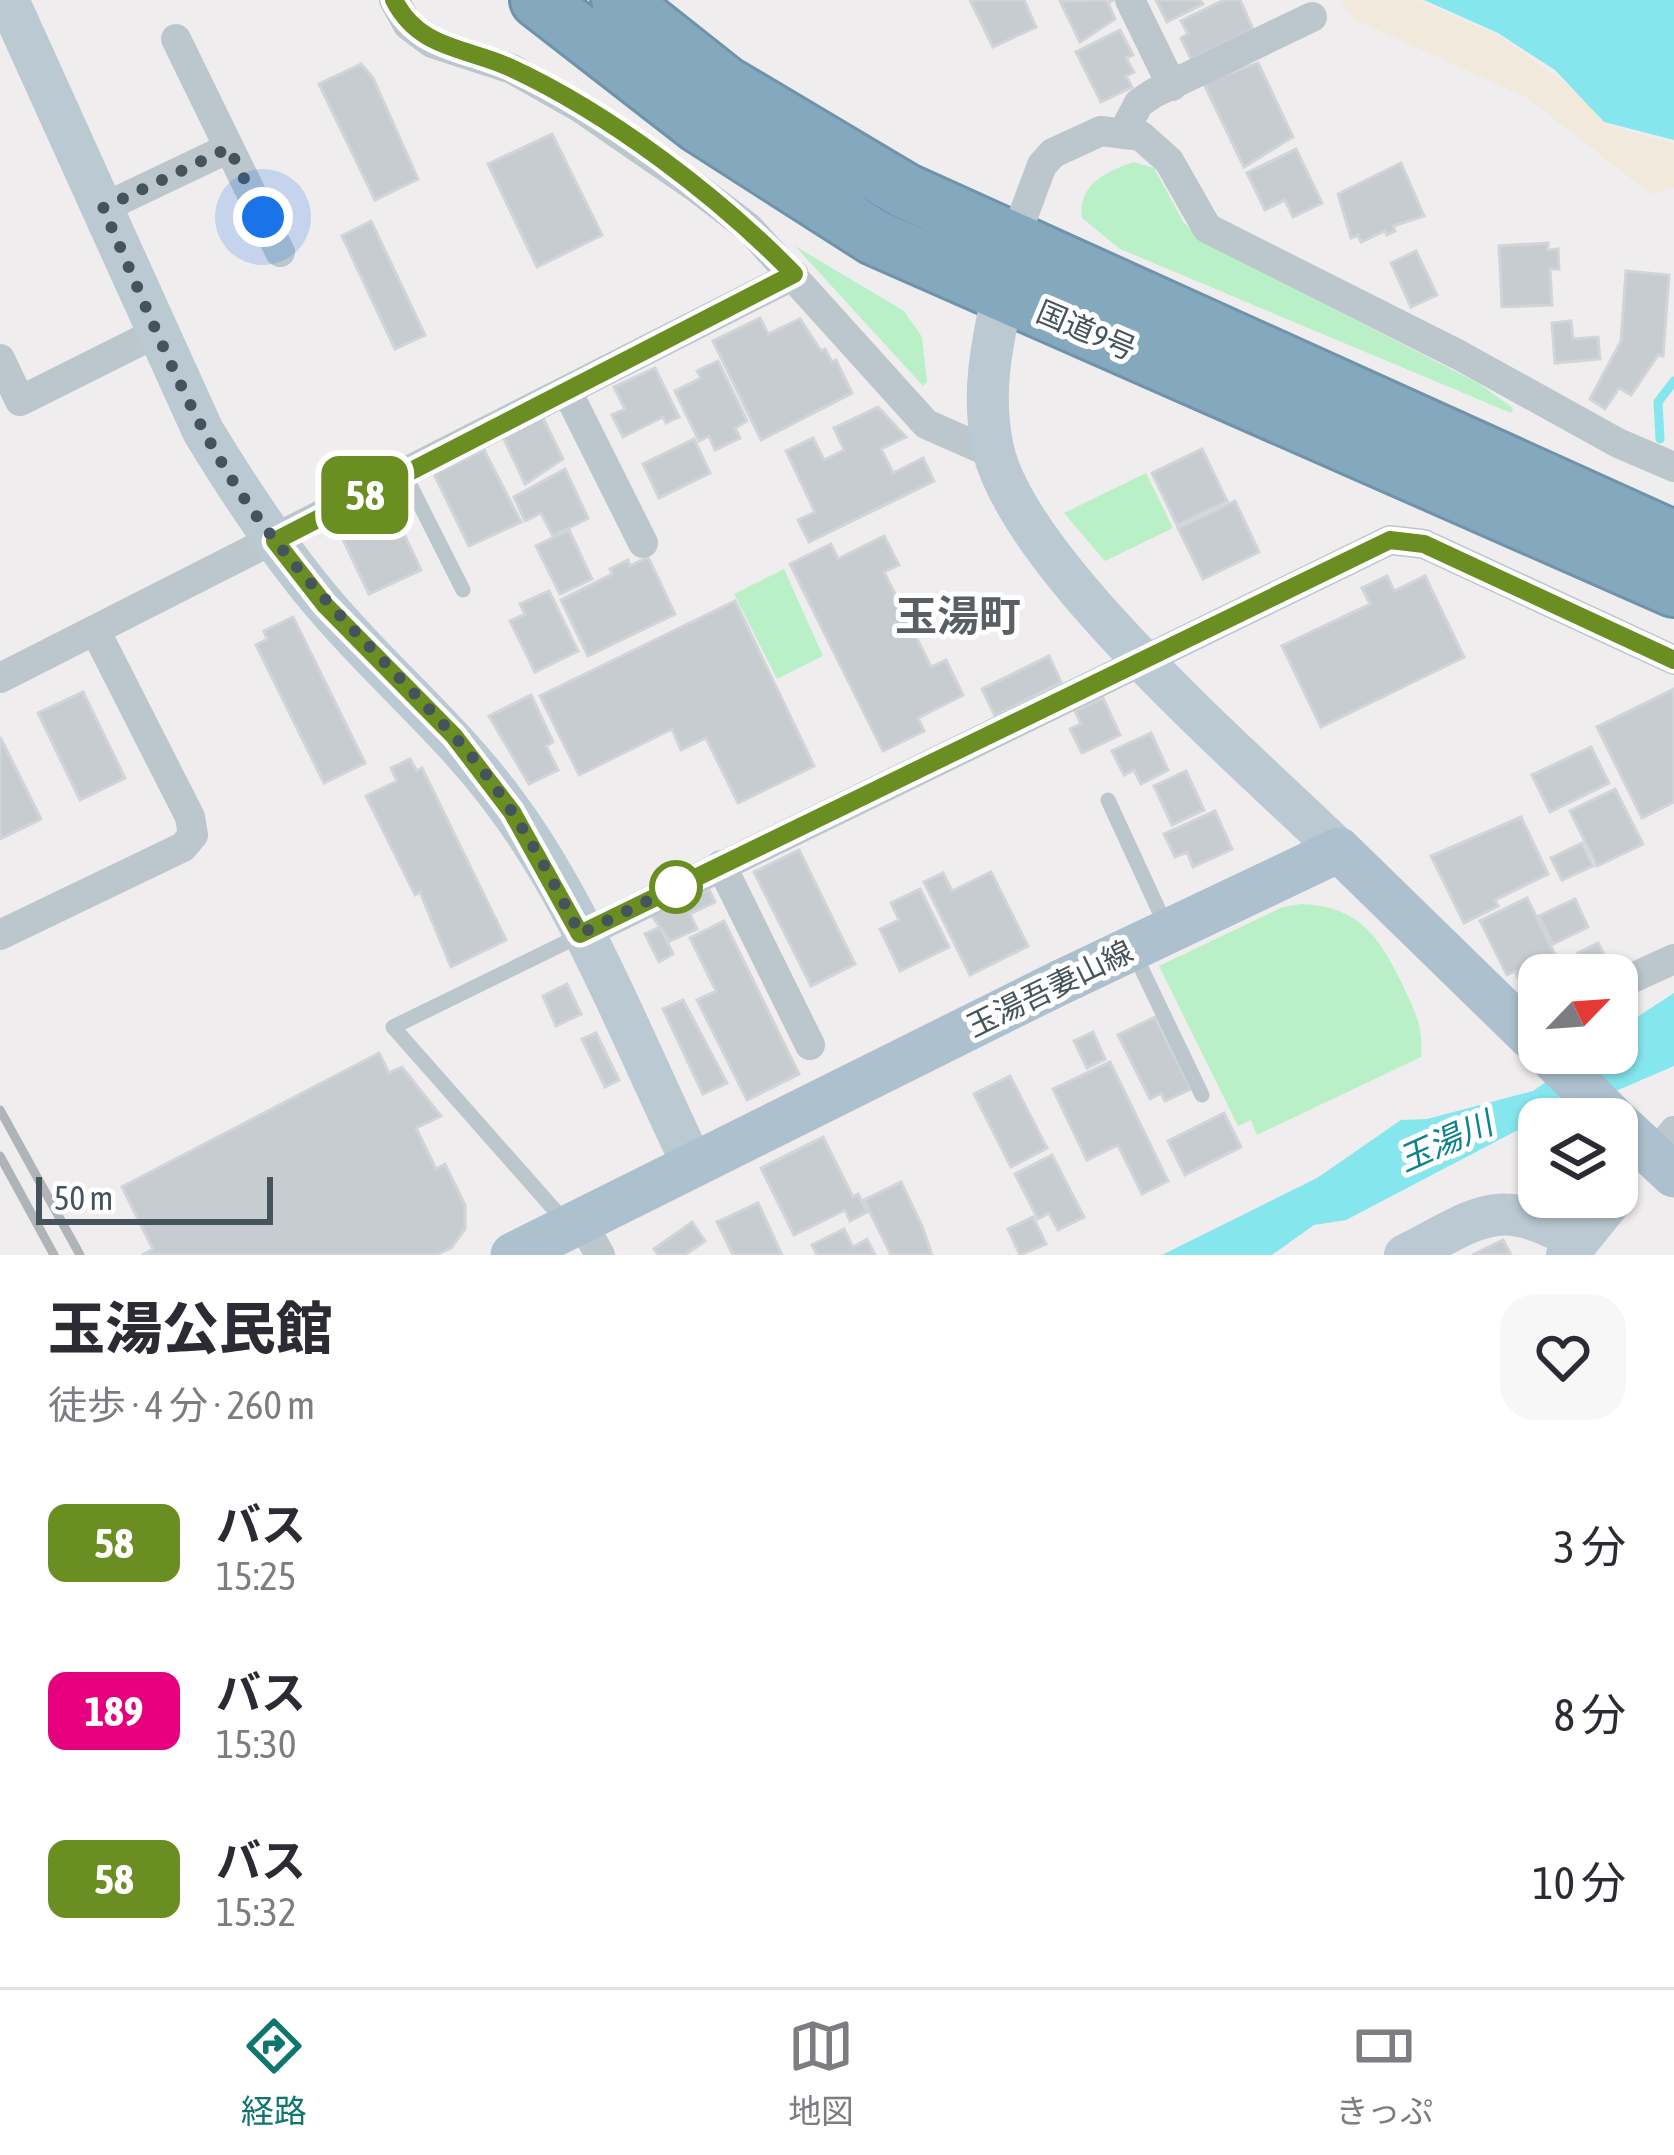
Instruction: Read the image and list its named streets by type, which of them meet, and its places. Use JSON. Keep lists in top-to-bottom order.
{
  "streets": {
    "highway": ["国道9号"],
    "main road": ["玉湯吾妻山線"]
  },
  "districts": ["玉湯町"],
  "water": ["玉湯川"],
  "lines": ["bus line 58"],
  "scale_bar": "50 m",
  "north": "top right",
  "page": {
    "on_map": "58",
    "scale": "50 m",
    "heading": ["玉湯公民館", "徒歩 · 4 分 · 260 m"],
    "list": [
      {
        "mark": "58",
        "name": "バス",
        "note": "15:25",
        "value": "3 分"
      },
      {
        "mark": "189",
        "name": "バス",
        "note": "15:30",
        "value": "8 分"
      },
      {
        "mark": "58",
        "name": "バス",
        "note": "15:32",
        "value": "10 分"
      }
    ],
    "tabs": ["経路", "地図", "きっぷ"]
  }
}
